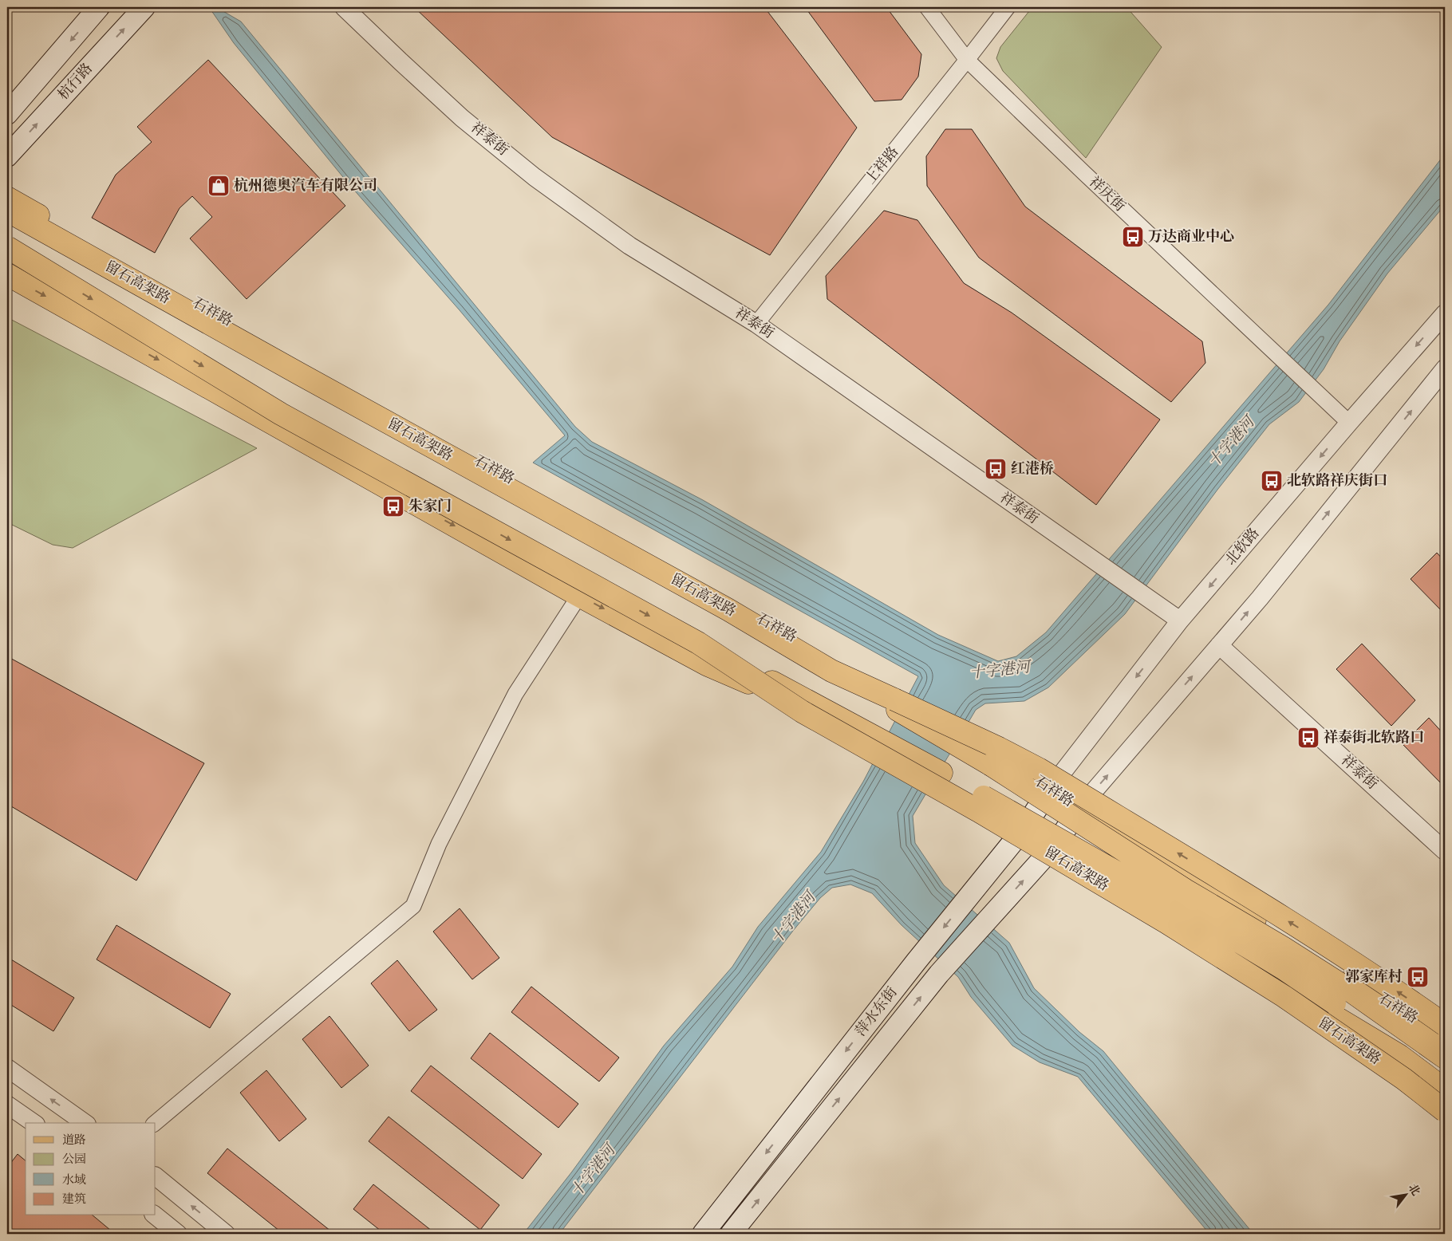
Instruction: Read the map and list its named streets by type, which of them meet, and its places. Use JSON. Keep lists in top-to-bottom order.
{
  "streets": {
    "main road": [
      "杭行路",
      "留石高架路",
      "石祥路",
      "萍水东街"
    ],
    "street": [
      "祥泰街",
      "上祥路",
      "祥庆街",
      "北软路"
    ]
  },
  "crossings": [
    ["祥泰街", "上祥路"],
    ["祥泰街", "北软路"],
    ["上祥路", "祥庆街"],
    ["祥庆街", "北软路"],
    ["石祥路", "北软路"],
    ["石祥路", "萍水东街"],
    ["北软路", "萍水东街"]
  ],
  "water": ["十字港河"],
  "places": {
    "shop": ["杭州德奥汽车有限公司"],
    "bus stop": [
      "万达商业中心",
      "红港桥",
      "北软路祥庆街口",
      "朱家门",
      "祥泰街北软路口",
      "郭家库村"
    ]
  },
  "legend": [
    "道路",
    "公园",
    "水域",
    "建筑"
  ],
  "north": "top right"
}
